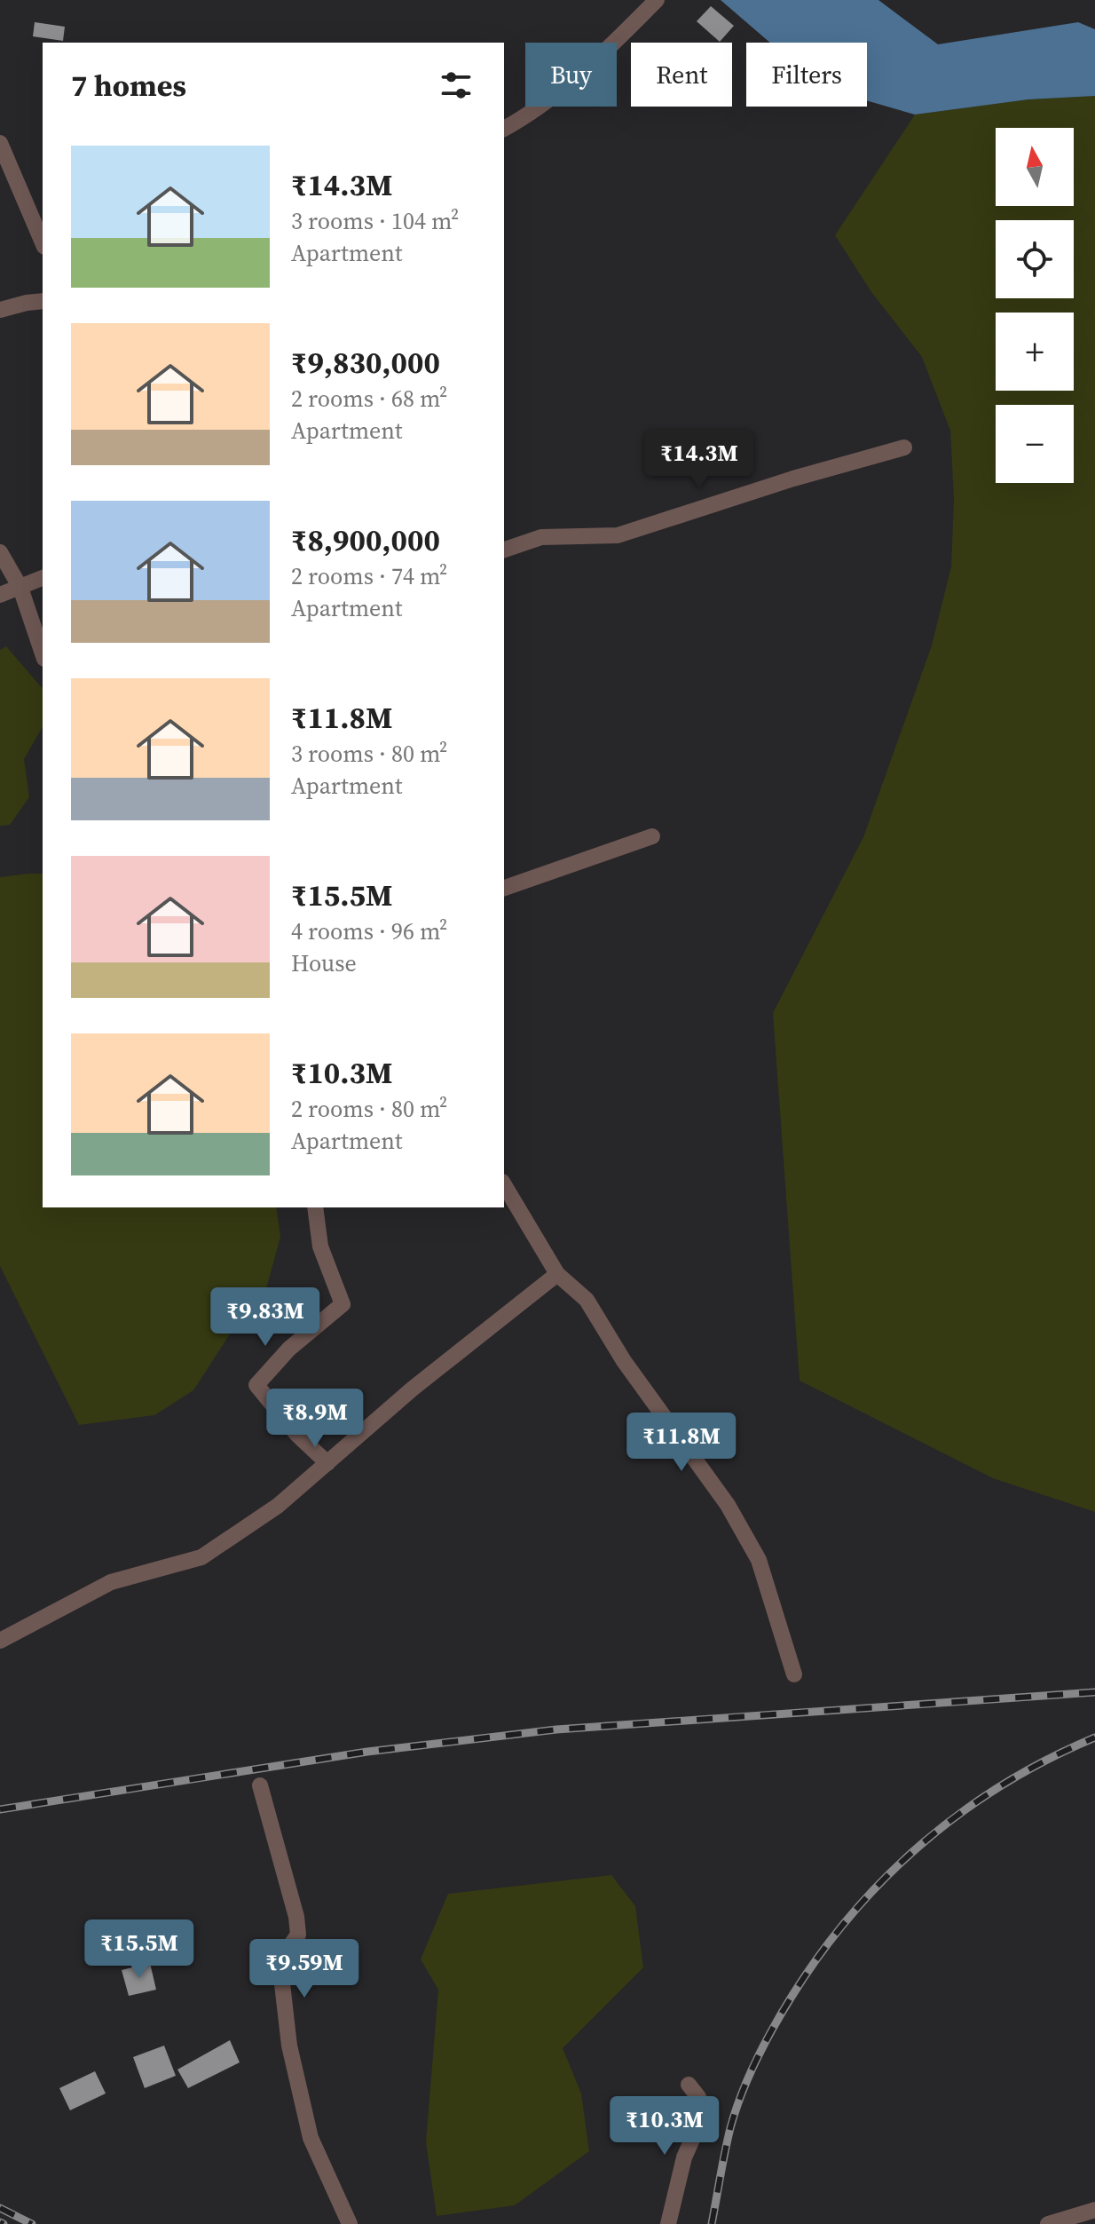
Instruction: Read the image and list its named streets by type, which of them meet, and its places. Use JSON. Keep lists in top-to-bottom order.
{
  "north": "top",
  "page": {
    "chip": ["Buy", "Rent", "Filters"],
    "heading": "7 homes",
    "map_buttons": ["+", "−"],
    "list": [
      {
        "name": "₹14.3M",
        "note": "3 rooms · 104 m² · Apartment"
      },
      {
        "name": "₹9,830,000",
        "note": "2 rooms · 68 m² · Apartment"
      },
      {
        "name": "₹8,900,000",
        "note": "2 rooms · 74 m² · Apartment"
      },
      {
        "name": "₹11.8M",
        "note": "3 rooms · 80 m² · Apartment"
      },
      {
        "name": "₹15.5M",
        "note": "4 rooms · 96 m² · House"
      },
      {
        "name": "₹10.3M",
        "note": "2 rooms · 80 m² · Apartment"
      }
    ],
    "price": [
      "₹14.3M",
      "₹9.83M",
      "₹8.9M",
      "₹11.8M",
      "₹15.5M",
      "₹9.59M",
      "₹10.3M"
    ]
  }
}
